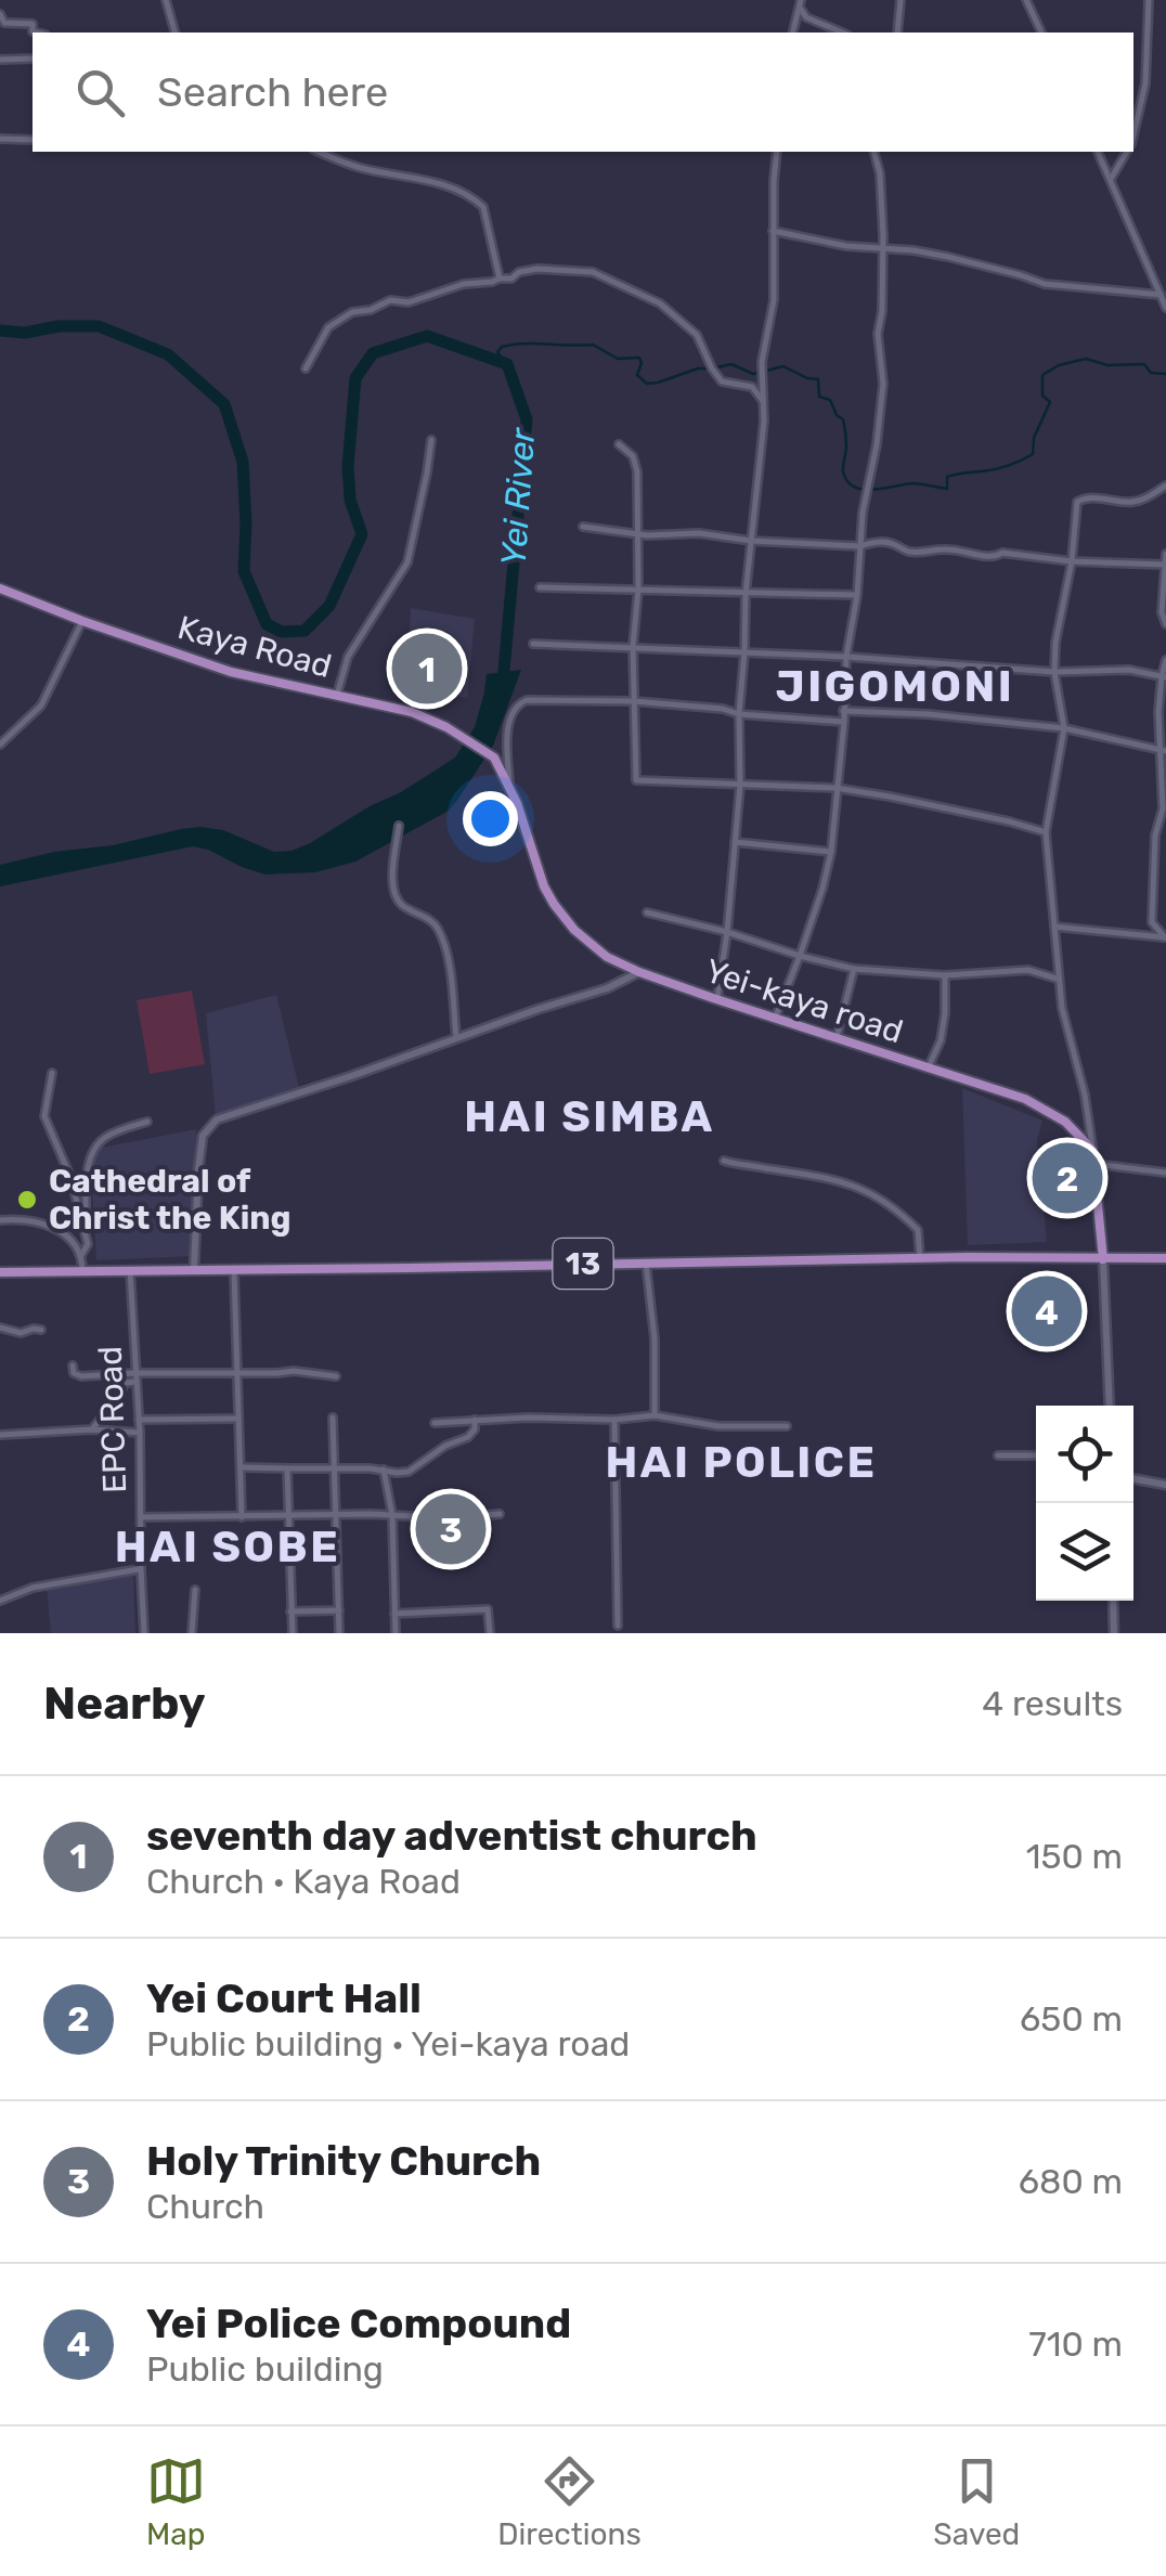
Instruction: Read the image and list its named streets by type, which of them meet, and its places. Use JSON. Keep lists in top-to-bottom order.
{
  "streets": {
    "main road": ["Kaya Road", "Yei-kaya road", "13"],
    "street": ["EPC Road"]
  },
  "crossings": [
    ["Kaya Road", "Yei-kaya road"],
    ["13", "EPC Road"]
  ],
  "districts": [
    "JIGOMONI",
    "HAI SIMBA",
    "HAI POLICE",
    "HAI SOBE"
  ],
  "water": ["Yei River"],
  "places": ["Cathedral of Christ the King"],
  "page": {
    "search": "Search here",
    "pins": [
      "1",
      "2",
      "4",
      "3"
    ],
    "heading": ["Nearby", "4 results"],
    "list": [
      {
        "mark": "1",
        "name": "seventh day adventist church",
        "note": "Church · Kaya Road",
        "value": "150 m"
      },
      {
        "mark": "2",
        "name": "Yei Court Hall",
        "note": "Public building · Yei-kaya road",
        "value": "650 m"
      },
      {
        "mark": "3",
        "name": "Holy Trinity Church",
        "note": "Church",
        "value": "680 m"
      },
      {
        "mark": "4",
        "name": "Yei Police Compound",
        "note": "Public building",
        "value": "710 m"
      }
    ],
    "nav": ["Map", "Directions", "Saved"]
  }
}
